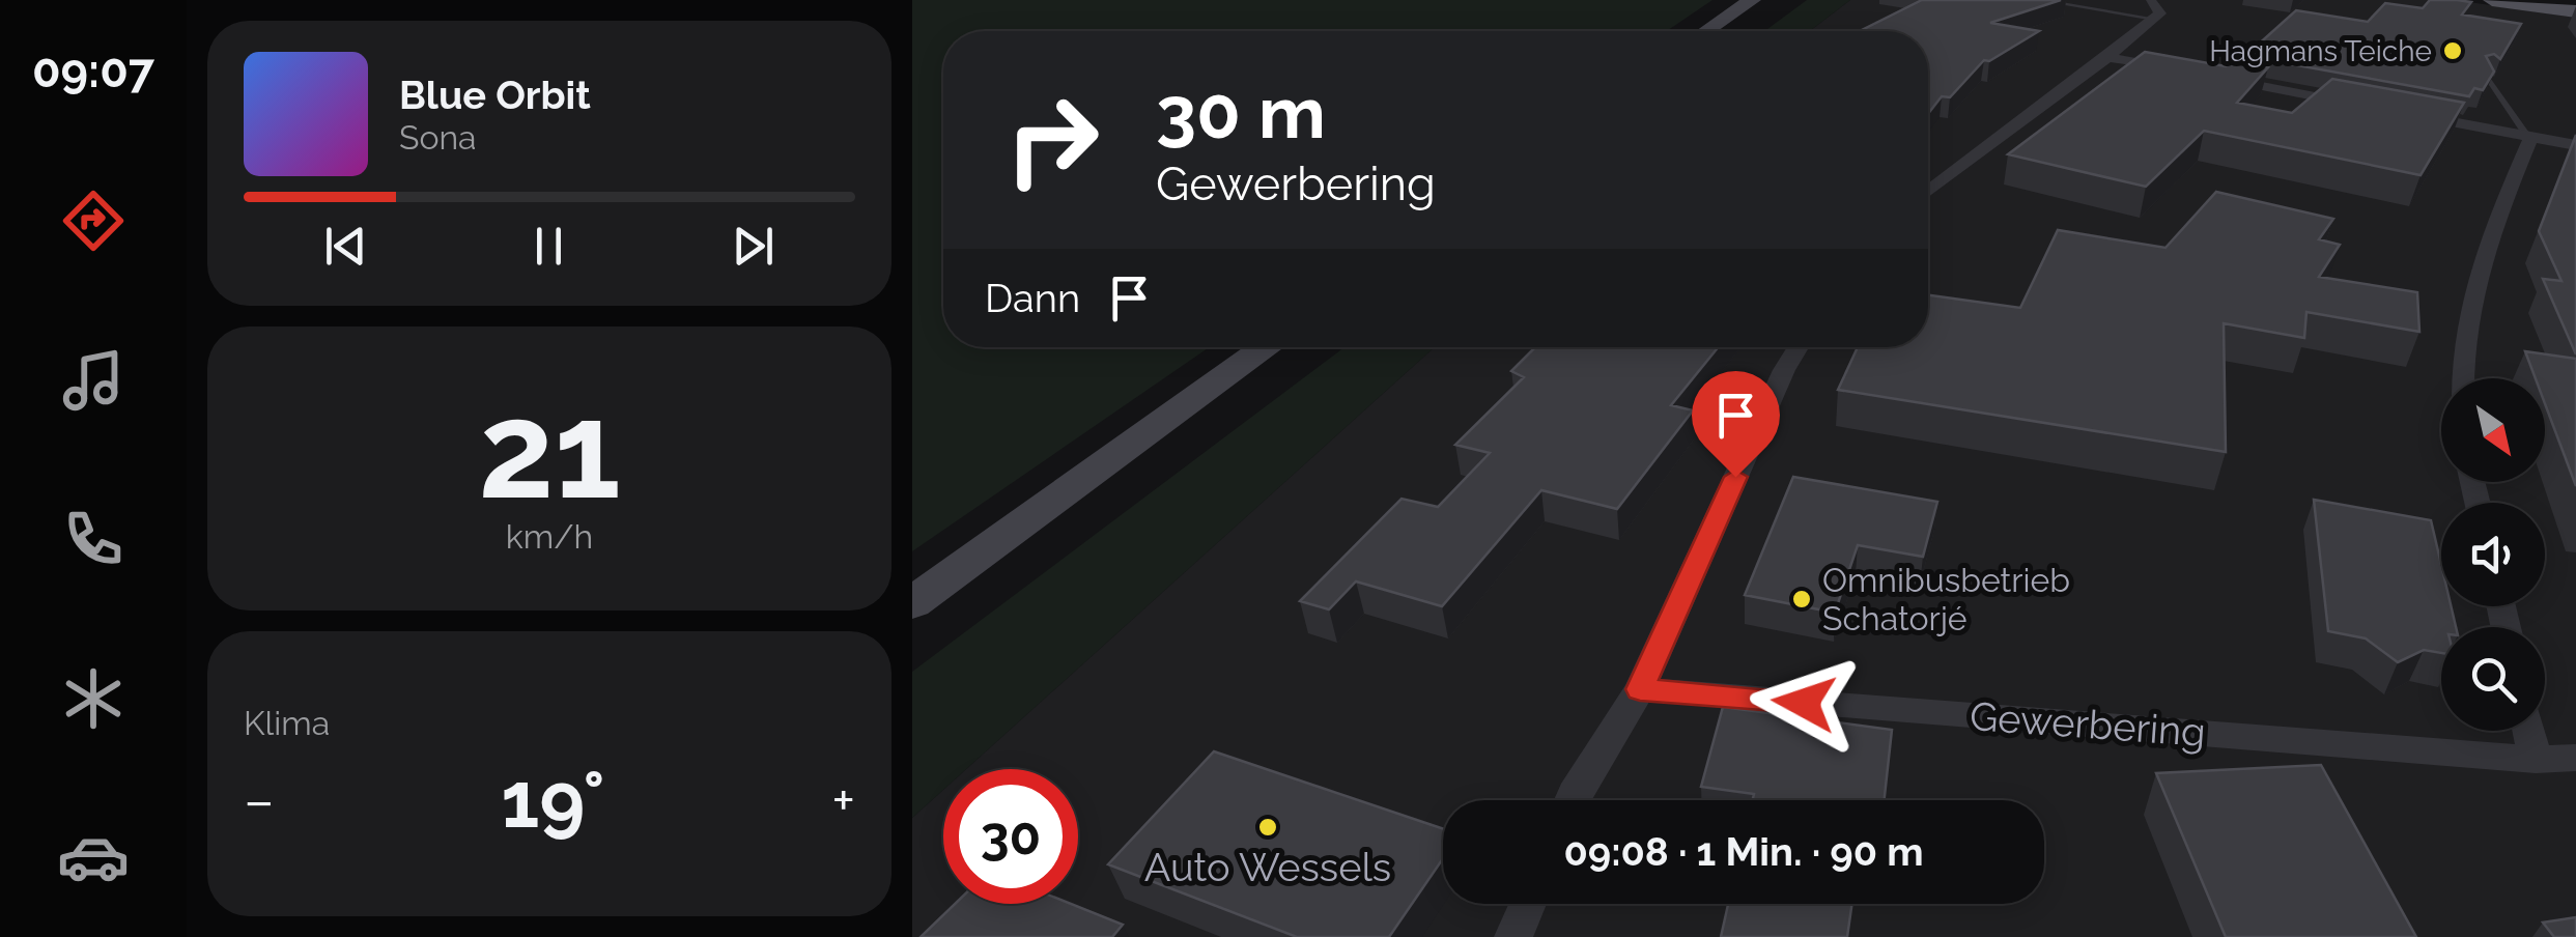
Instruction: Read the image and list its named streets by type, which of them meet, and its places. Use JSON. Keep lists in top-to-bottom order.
{
  "streets": {
    "street": ["Gewerbering"]
  },
  "places": ["Hagmans Teiche", "Omnibusbetrieb Schatorjé", "Auto Wessels"],
  "north": "bottom right",
  "page": {
    "tabs": "09:07",
    "turn": ["30 m", "Gewerbering"],
    "song": ["Blue Orbit", "Sona"],
    "then": "Dann",
    "tile": [
      ["21", "km/h"],
      "Klima"
    ],
    "heat": ["−", "19°", "+"],
    "limit": "30",
    "trip": "09:08 · 1 Min. · 90 m"
  }
}
